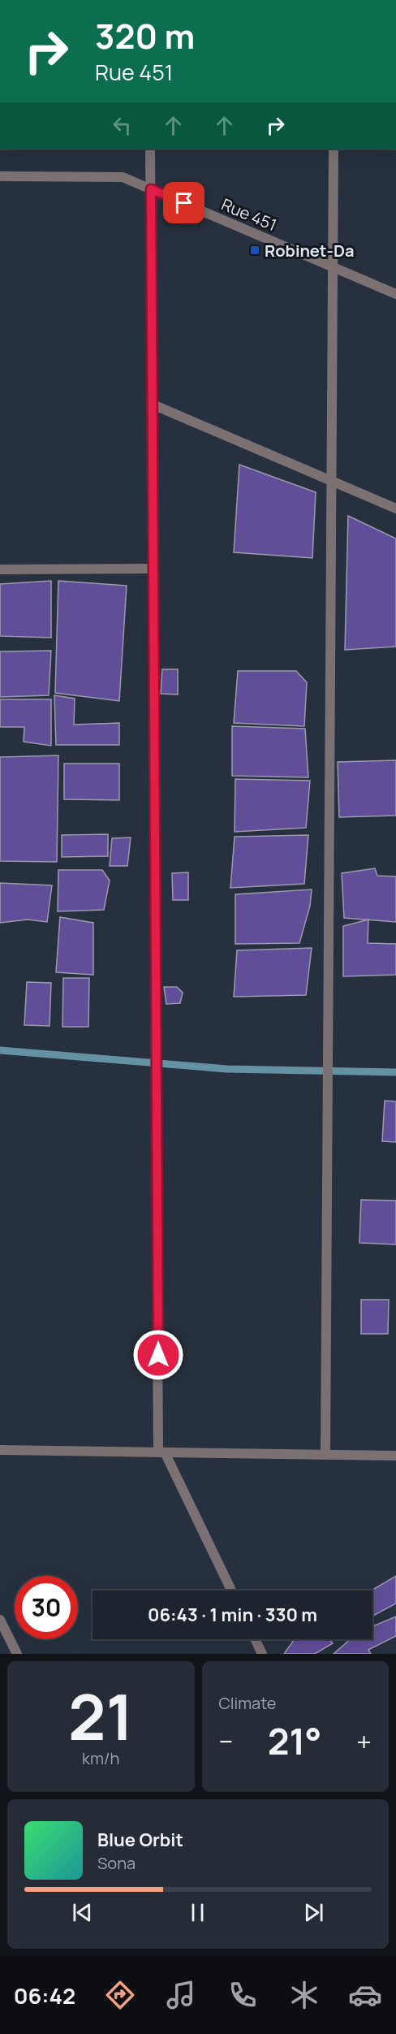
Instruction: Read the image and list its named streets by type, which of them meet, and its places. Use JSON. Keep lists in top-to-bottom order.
{
  "streets": {
    "street": ["Rue 451"]
  },
  "places": {
    "transit": ["Robinet-Da"]
  },
  "page": {
    "turn": ["320 m", "Rue 451"],
    "limit": "30",
    "trip": "06:43 · 1 min · 330 m",
    "tile": [
      ["21", "km/h"],
      "Climate"
    ],
    "heat": ["−", "21°", "+"],
    "song": ["Blue Orbit", "Sona"],
    "tabs": "06:42"
  }
}
